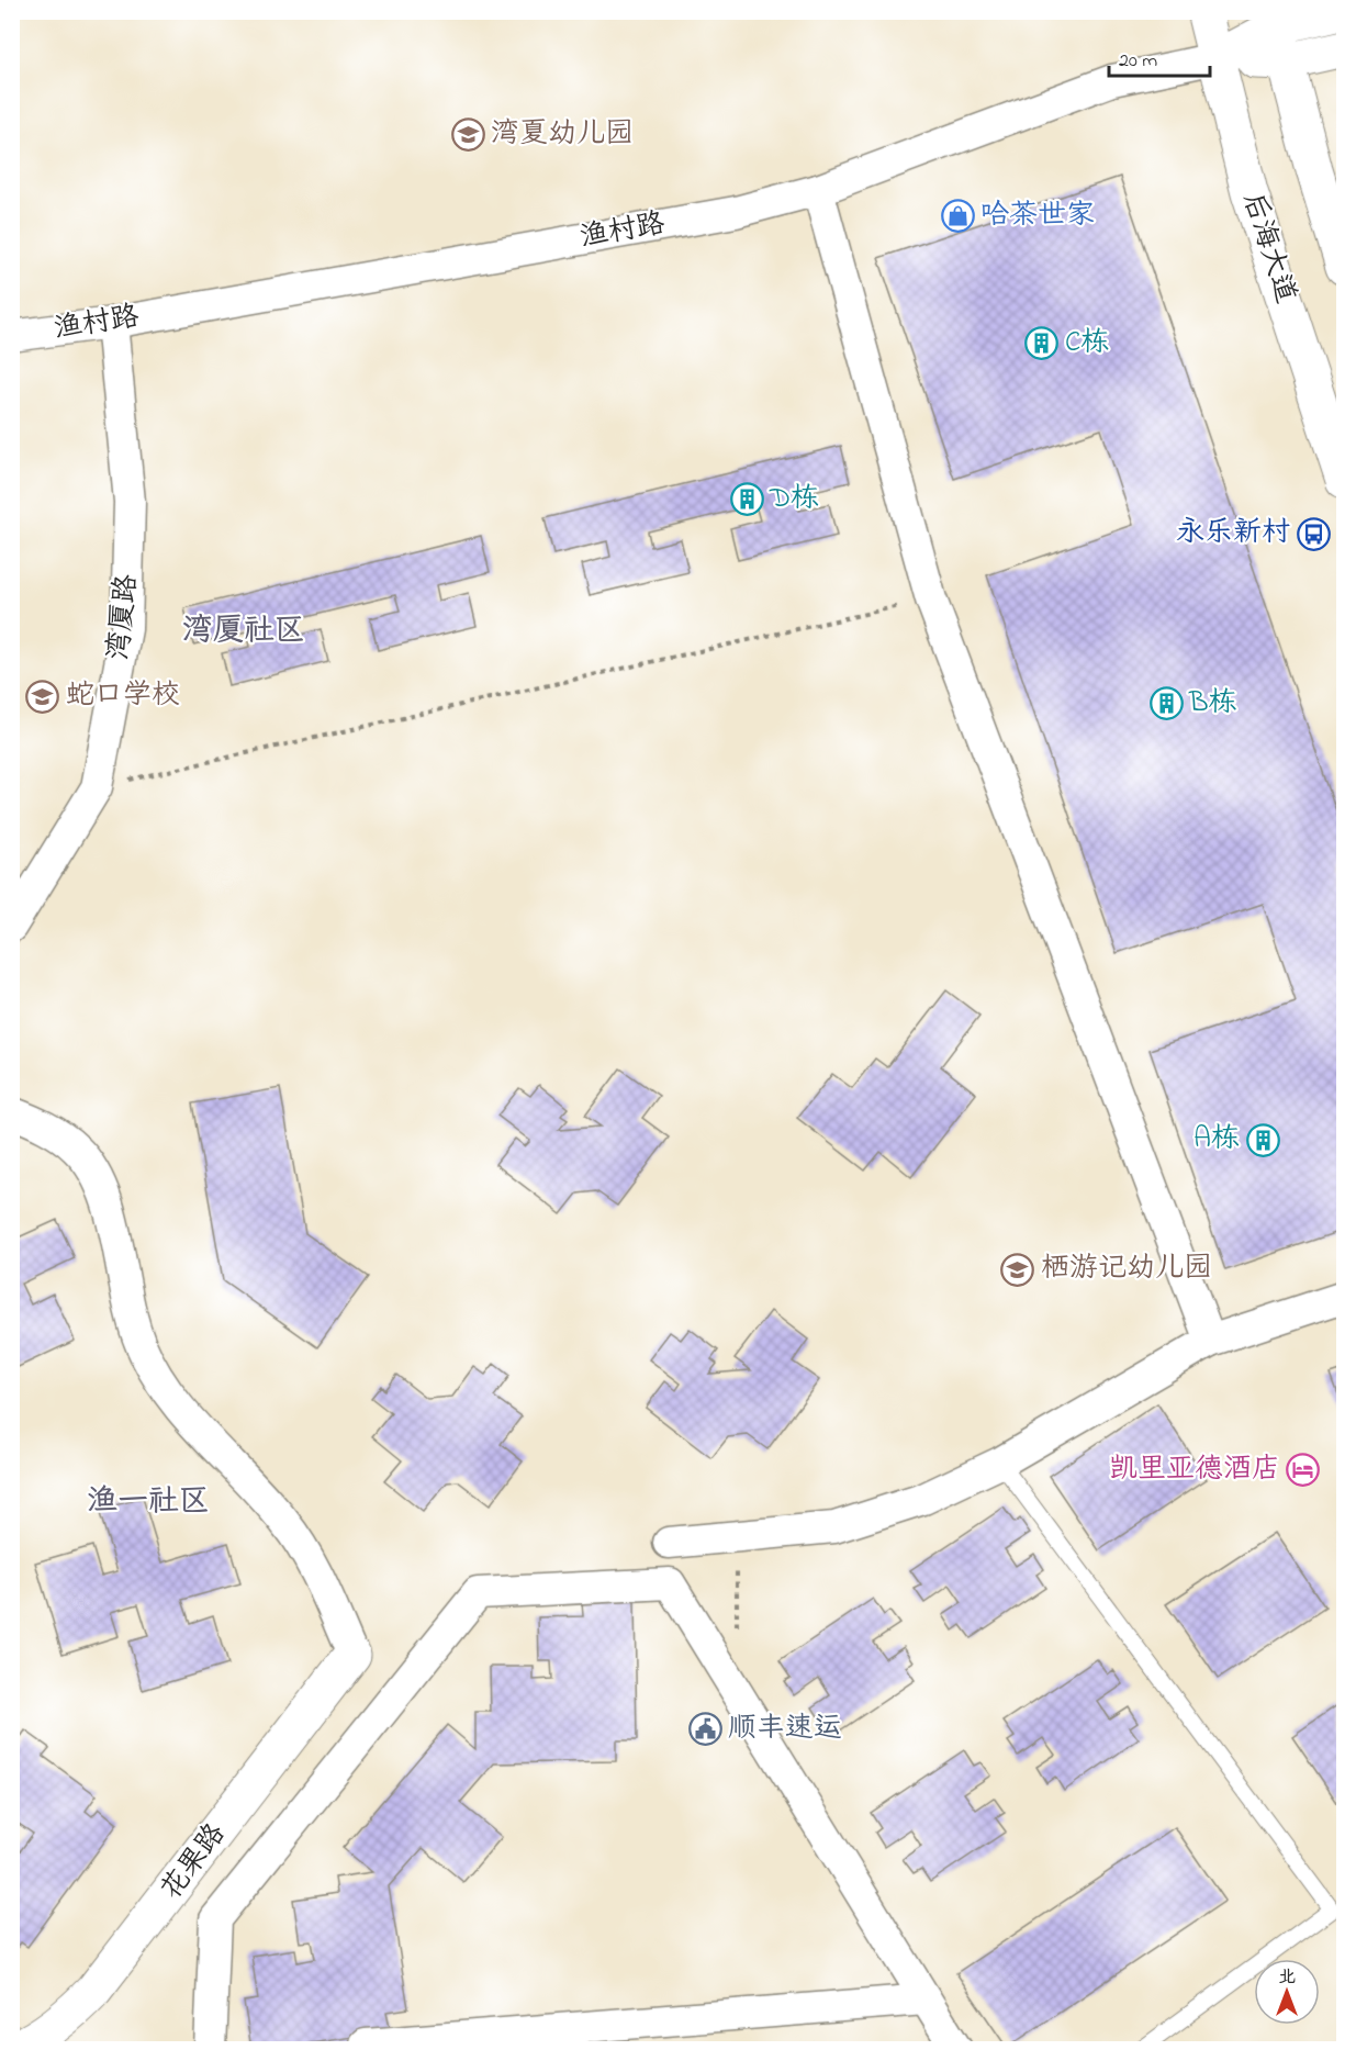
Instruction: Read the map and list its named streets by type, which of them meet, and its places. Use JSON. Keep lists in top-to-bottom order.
{
  "streets": {
    "street": [
      "渔村路",
      "后海大道",
      "湾厦路",
      "花果路"
    ]
  },
  "crossings": [
    ["渔村路", "后海大道"],
    ["渔村路", "湾厦路"]
  ],
  "districts": ["湾厦社区", "渔一社区"],
  "places": {
    "school or university": ["湾夏幼儿园", "蛇口学校", "栖游记幼儿园"],
    "shop": ["哈茶世家"],
    "building": [
      "C栋",
      "D栋",
      "B栋",
      "A栋"
    ],
    "bus stop": ["永乐新村"],
    "hotel": ["凯里亚德酒店"],
    "public building": ["顺丰速运"]
  },
  "scale_bar": "20 m",
  "north": "top"
}
